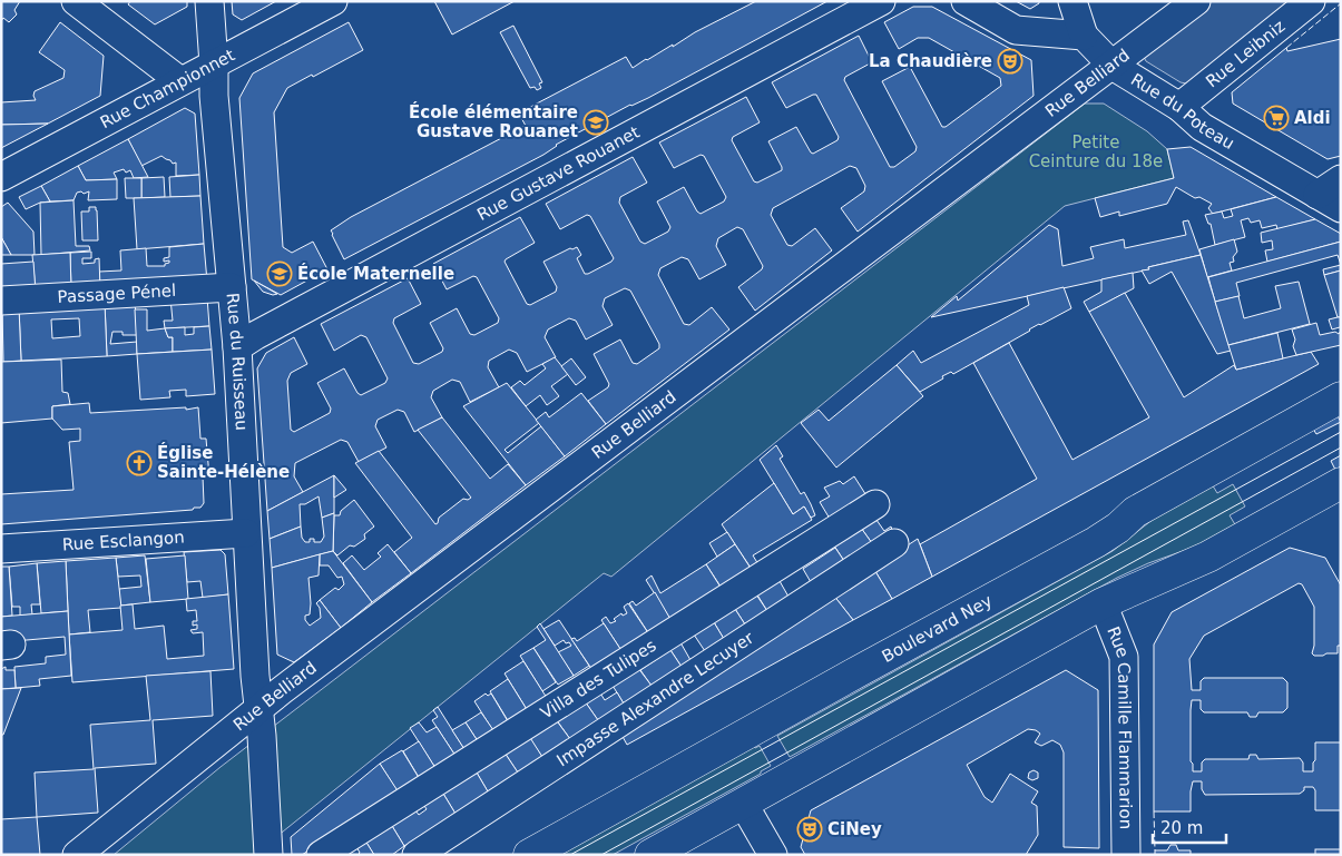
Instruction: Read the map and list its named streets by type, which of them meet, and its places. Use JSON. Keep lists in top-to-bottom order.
{
  "streets": {
    "main road": ["Boulevard Ney"],
    "street": [
      "Rue Leibniz",
      "Rue Belliard",
      "Rue Championnet",
      "Rue du Poteau",
      "Rue Gustave Rouanet",
      "Passage Pénel",
      "Rue du Ruisseau",
      "Rue Esclangon",
      "Villa des Tulipes",
      "Impasse Alexandre Lecuyer",
      "Rue Camille Flammarion"
    ]
  },
  "crossings": [
    ["Rue Leibniz", "Rue du Poteau"],
    ["Rue Belliard", "Rue du Poteau"],
    ["Rue Belliard", "Rue du Ruisseau"],
    ["Rue Championnet", "Rue du Ruisseau"],
    ["Rue Gustave Rouanet", "Rue du Ruisseau"],
    ["Passage Pénel", "Rue du Ruisseau"],
    ["Rue du Ruisseau", "Rue Esclangon"]
  ],
  "parks": ["Petite Ceinture du 18e"],
  "places": {
    "theatre": ["La Chaudière", "CiNey"],
    "supermarket": ["Aldi"],
    "school or university": ["École élémentaire Gustave Rouanet", "École Maternelle"],
    "church": ["Église Sainte-Hélène"]
  },
  "scale_bar": "20 m"
}
